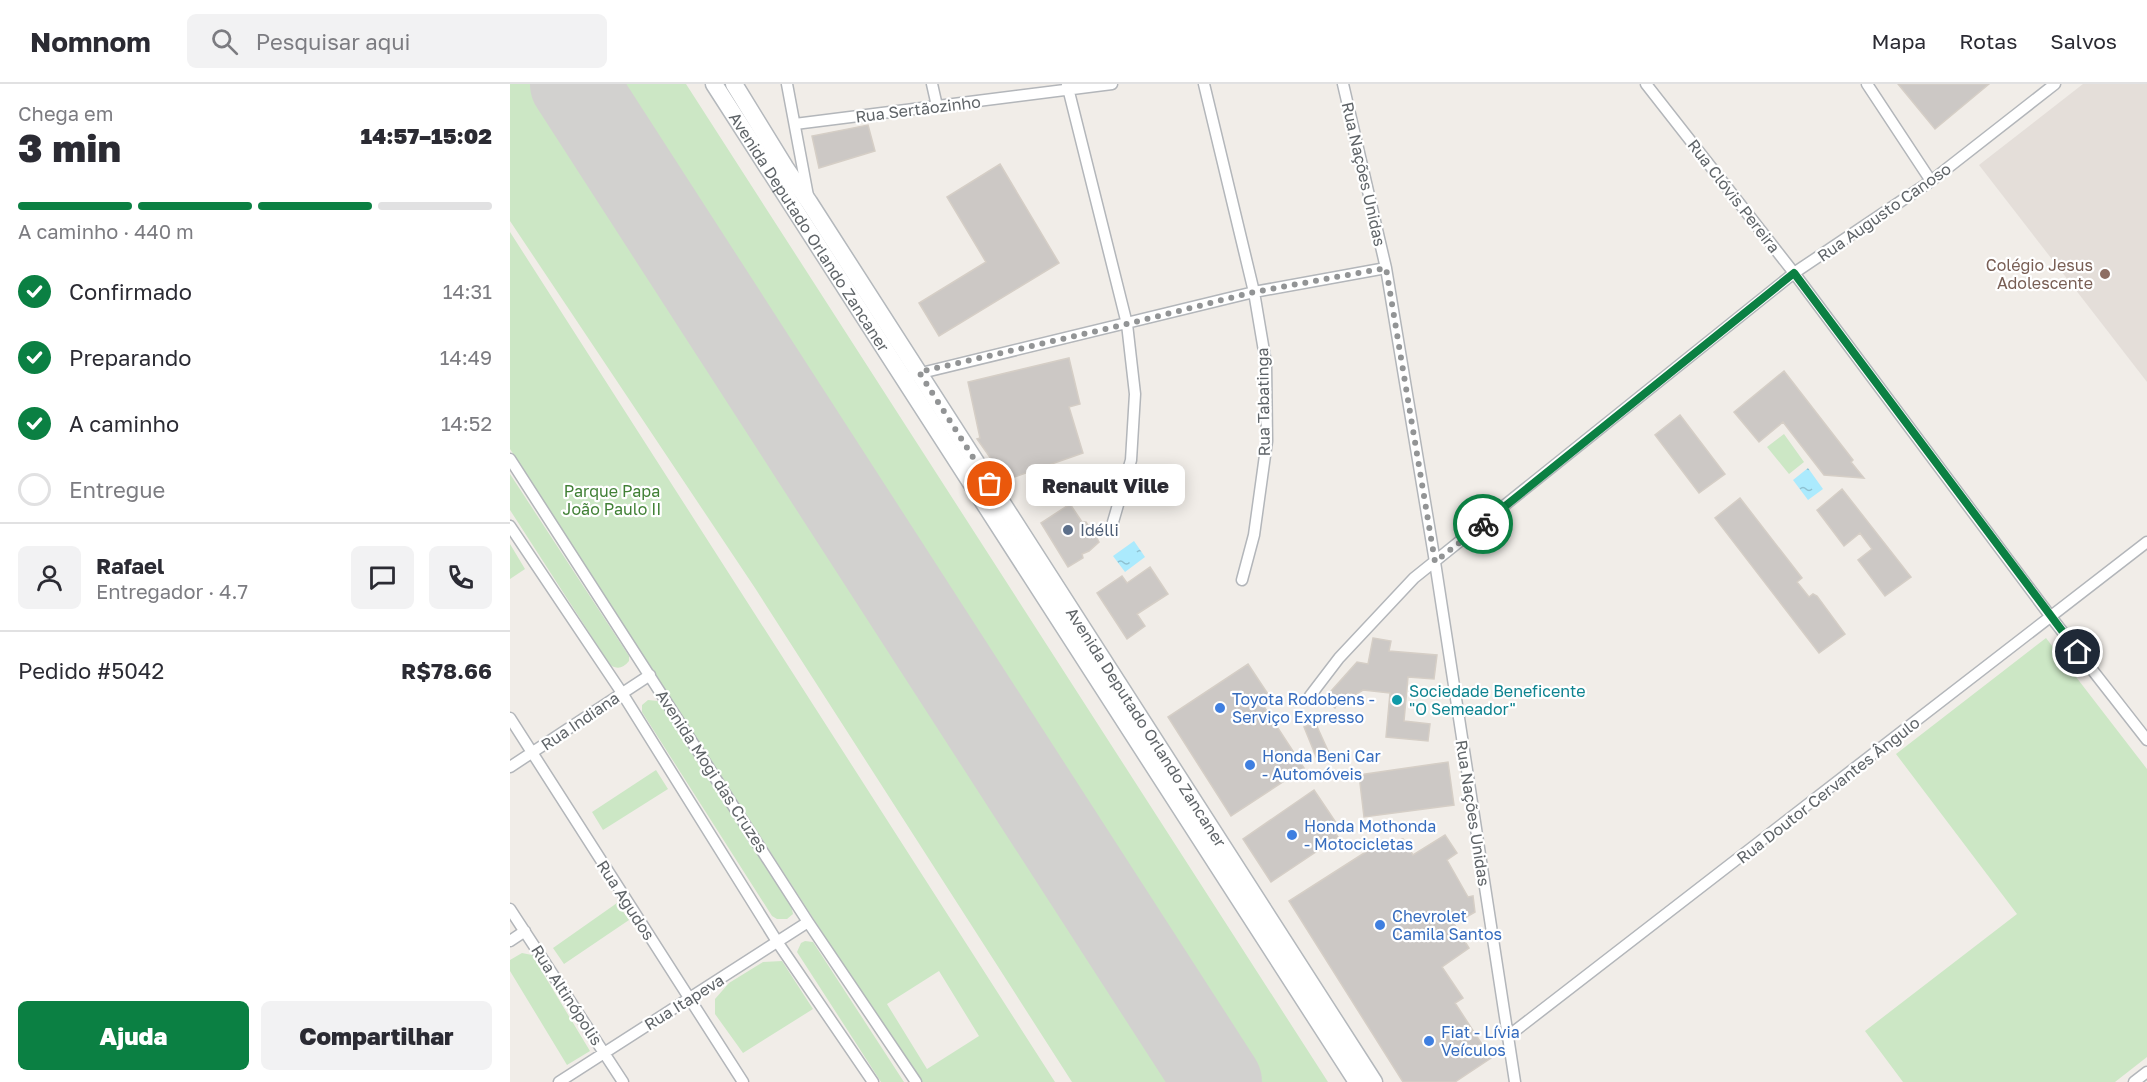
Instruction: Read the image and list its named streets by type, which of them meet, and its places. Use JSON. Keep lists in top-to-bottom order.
{
  "streets": {
    "main road": ["Avenida Deputado Orlando Zancaner"],
    "street": [
      "Rua Sertãozinho",
      "Rua Nações Unidas",
      "Rua Clóvis Pereira",
      "Rua Augusto Canoso",
      "Rua Tabatinga",
      "Rua Indiana",
      "Avenida Mogi das Cruzes",
      "Rua Doutor Cervantes Ângulo",
      "Rua Agudos",
      "Rua Altinópolis",
      "Rua Itapeva"
    ]
  },
  "crossings": [
    ["Rua Nações Unidas", "Rua Augusto Canoso"],
    ["Rua Nações Unidas", "Rua Doutor Cervantes Ângulo"],
    ["Rua Clóvis Pereira", "Rua Augusto Canoso"],
    ["Rua Clóvis Pereira", "Rua Doutor Cervantes Ângulo"],
    ["Rua Indiana", "Avenida Mogi das Cruzes"],
    ["Rua Indiana", "Rua Agudos"],
    ["Avenida Mogi das Cruzes", "Rua Itapeva"],
    ["Rua Agudos", "Rua Itapeva"],
    ["Rua Altinópolis", "Rua Itapeva"]
  ],
  "parks": ["Parque Papa João Paulo II"],
  "places": [
    "Colégio Jesus Adolescente",
    "Renault Ville",
    "Idélli",
    "Sociedade Beneficente \"O Semeador\"",
    "Toyota Rodobens - Serviço Expresso",
    "Honda Beni Car - Automóveis",
    "Honda Mothonda - Motocicletas",
    "Chevrolet Camila Santos",
    "Fiat - Lívia Veículos"
  ],
  "page": {
    "header": "Nomnom",
    "search": "Pesquisar aqui",
    "nav": ["Mapa", "Rotas", "Salvos"],
    "heading": ["3 min", "Chega em", "14:57–15:02"],
    "panel": [
      "Rafael",
      "Entregador · 4.7",
      "Pedido #5042",
      "R$78.66"
    ],
    "bar": "A caminho · 440 m",
    "list": [
      ["Confirmado", "14:31"],
      ["Preparando", "14:49"],
      ["A caminho", "14:52"],
      "Entregue"
    ],
    "bubble": "Renault Ville",
    "buttons": ["Ajuda", "Compartilhar"]
  }
}
